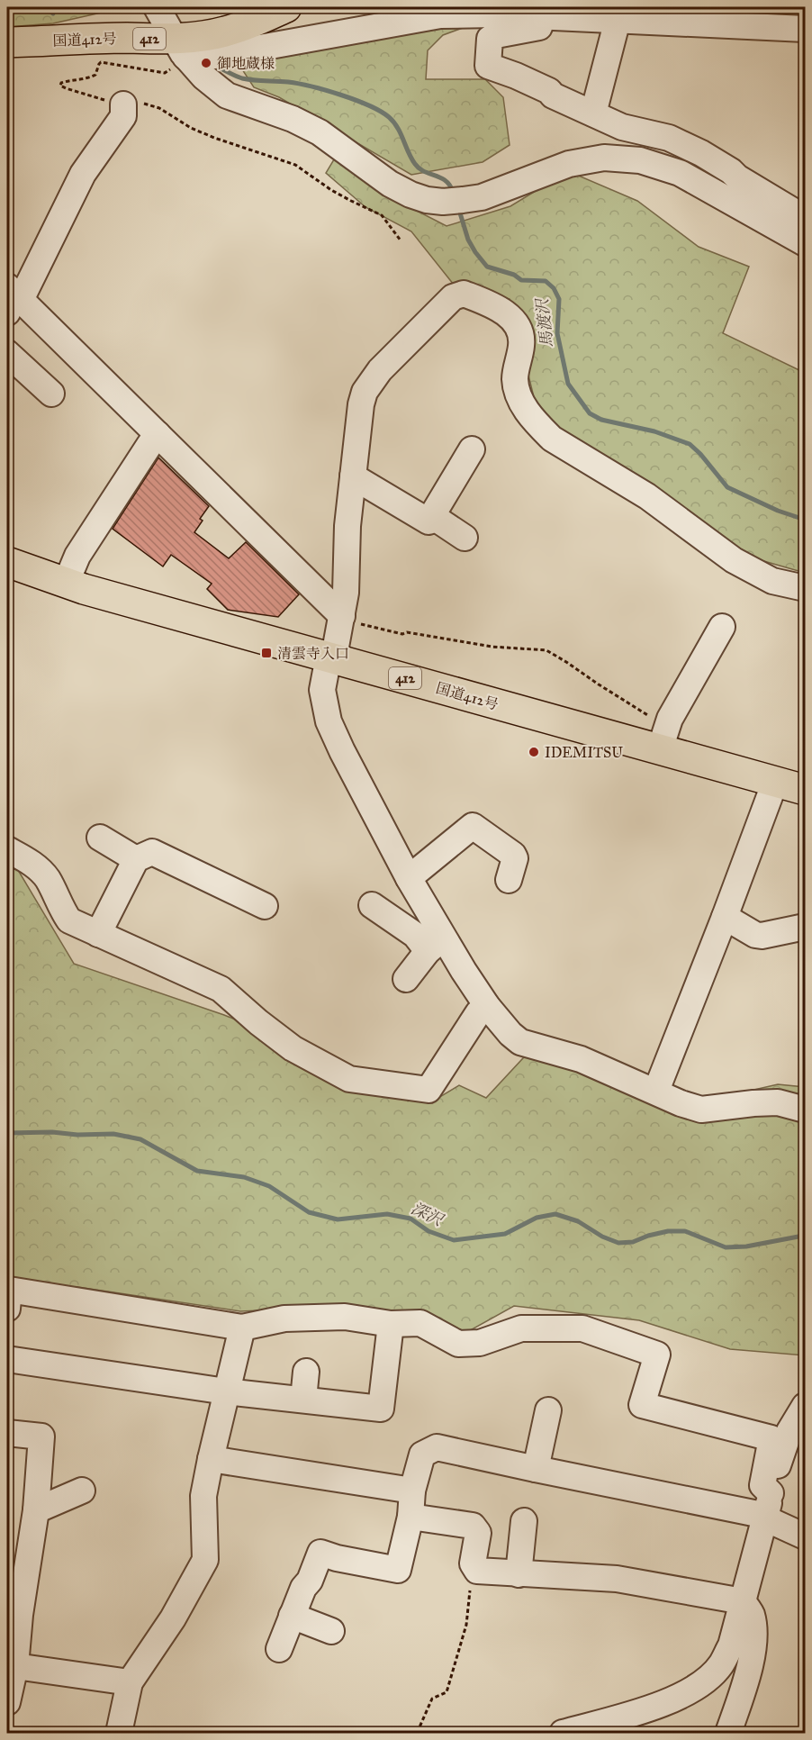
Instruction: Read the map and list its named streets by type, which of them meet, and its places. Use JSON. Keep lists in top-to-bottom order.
{
  "streets": {
    "highway": ["412", "国道412号"]
  },
  "water": ["馬渡沢", "深沢"],
  "places": {
    "other": ["御地蔵様", "IDEMITSU"],
    "transit": ["清雲寺入口"]
  }
}
